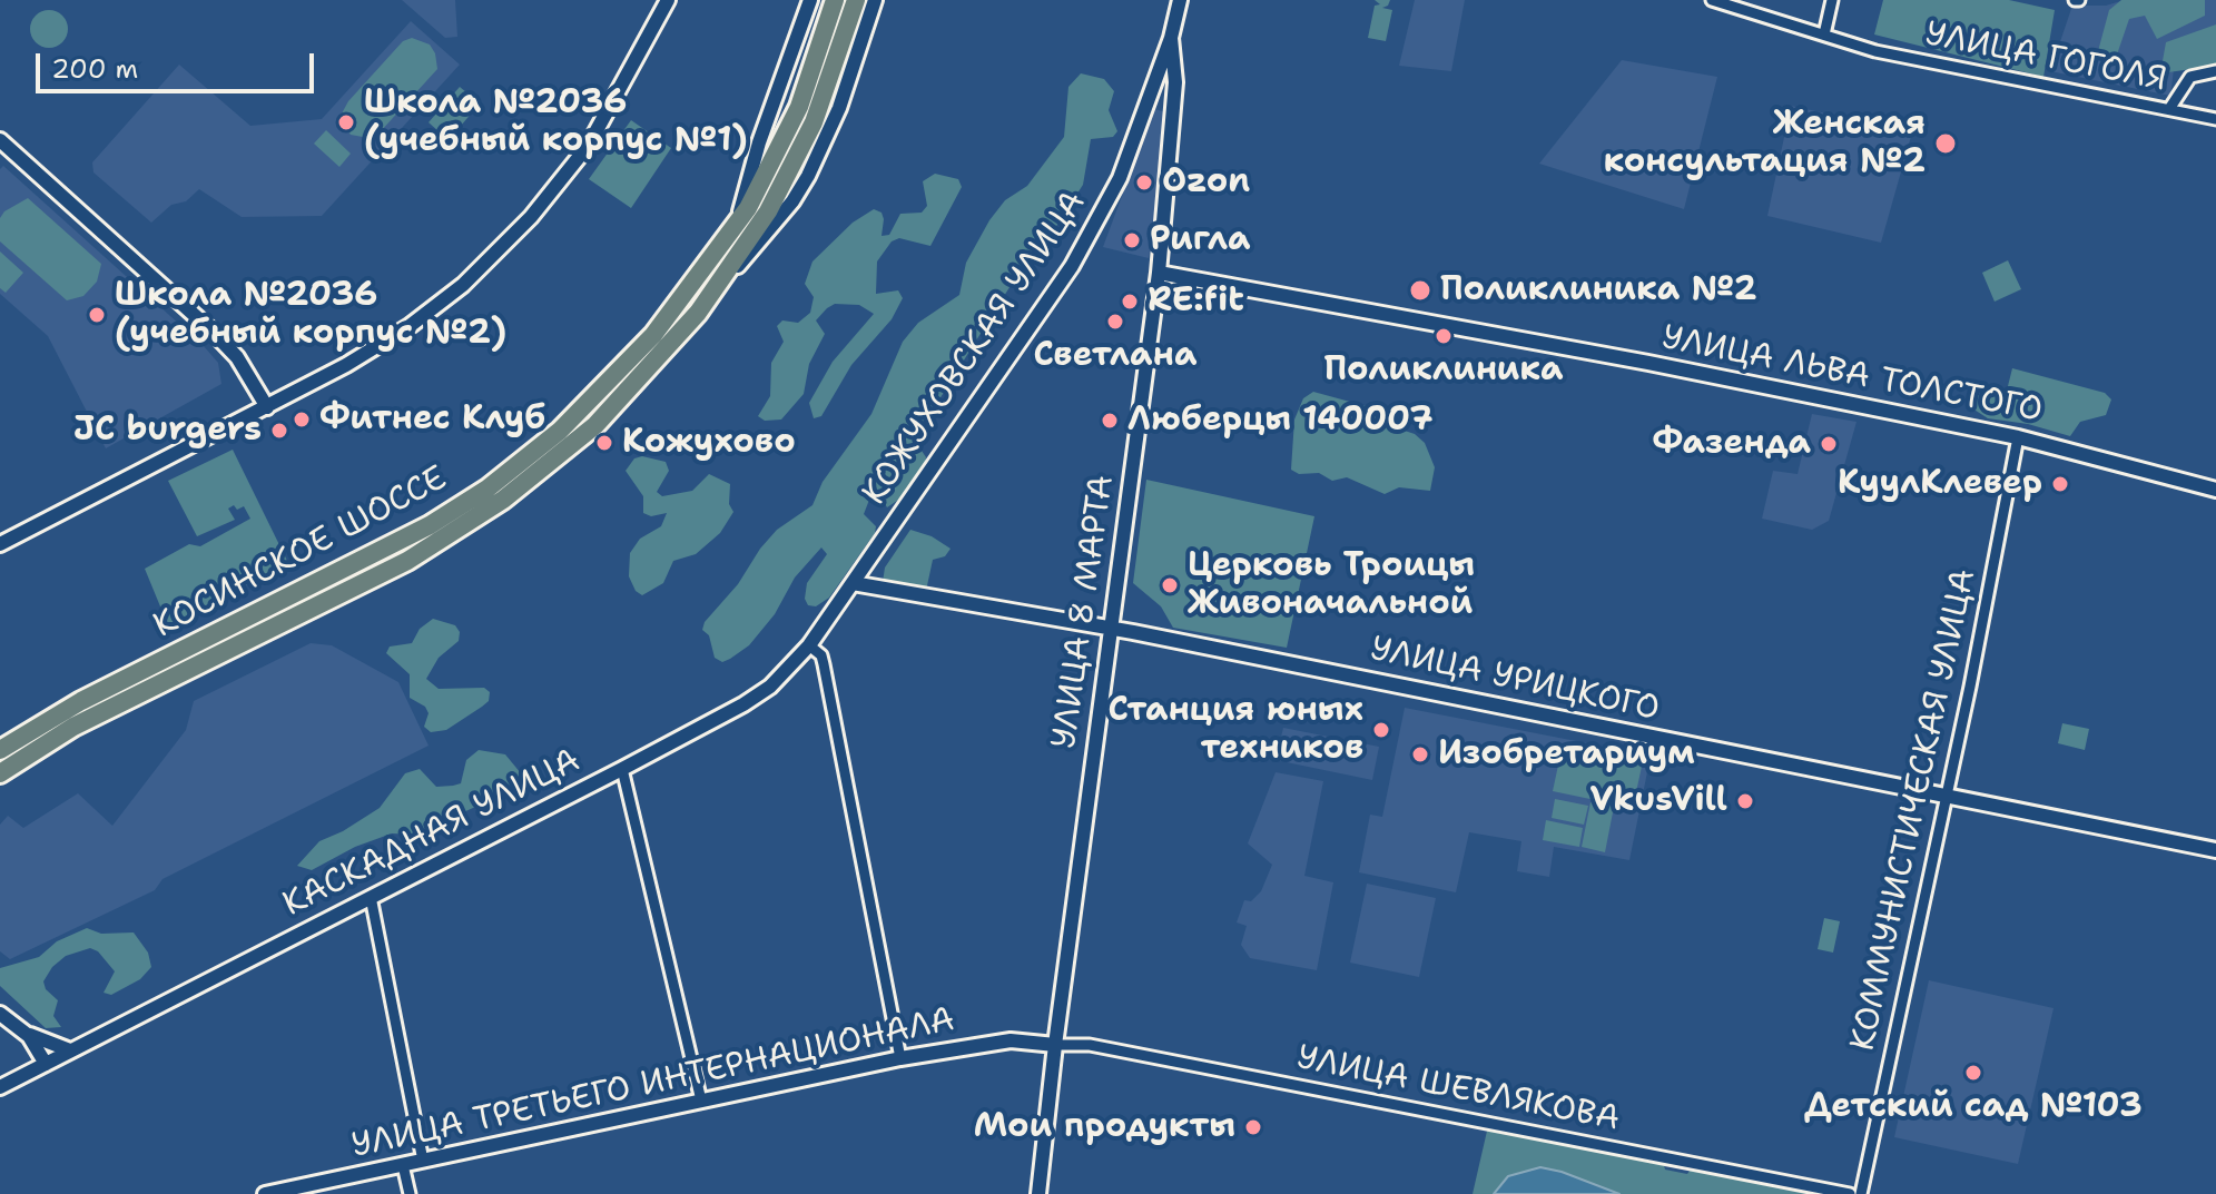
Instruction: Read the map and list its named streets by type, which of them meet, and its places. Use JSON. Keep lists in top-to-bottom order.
{
  "streets": {
    "highway": ["КОСИНСКОЕ ШОССЕ"],
    "street": [
      "УЛИЦА ГОГОЛЯ",
      "КОЖУХОВСКАЯ УЛИЦА",
      "УЛИЦА ЛЬВА ТОЛСТОГО",
      "УЛИЦА 8 МАРТА",
      "УЛИЦА УРИЦКОГО",
      "КОММУНИСТИЧЕСКАЯ УЛИЦА",
      "КАСКАДНАЯ УЛИЦА",
      "УЛИЦА ТРЕТЬЕГО ИНТЕРНАЦИОНАЛА",
      "УЛИЦА ШЕВЛЯКОВА"
    ]
  },
  "crossings": [
    ["КОЖУХОВСКАЯ УЛИЦА", "УЛИЦА 8 МАРТА"],
    ["КОЖУХОВСКАЯ УЛИЦА", "УЛИЦА УРИЦКОГО"],
    ["КОЖУХОВСКАЯ УЛИЦА", "КАСКАДНАЯ УЛИЦА"],
    ["УЛИЦА ЛЬВА ТОЛСТОГО", "УЛИЦА 8 МАРТА"],
    ["УЛИЦА ЛЬВА ТОЛСТОГО", "КОММУНИСТИЧЕСКАЯ УЛИЦА"],
    ["УЛИЦА 8 МАРТА", "УЛИЦА УРИЦКОГО"],
    ["УЛИЦА 8 МАРТА", "УЛИЦА ТРЕТЬЕГО ИНТЕРНАЦИОНАЛА"],
    ["УЛИЦА 8 МАРТА", "УЛИЦА ШЕВЛЯКОВА"],
    ["УЛИЦА УРИЦКОГО", "КОММУНИСТИЧЕСКАЯ УЛИЦА"],
    ["УЛИЦА УРИЦКОГО", "КАСКАДНАЯ УЛИЦА"],
    ["УЛИЦА ТРЕТЬЕГО ИНТЕРНАЦИОНАЛА", "УЛИЦА ШЕВЛЯКОВА"]
  ],
  "places": [
    "Школа №2036 (учебный корпус №1)",
    "Женская консультация №2",
    "Ozon",
    "Ригла",
    "Поликлиника №2",
    "RE:fit",
    "Школа №2036 (учебный корпус №2)",
    "Светлана",
    "Поликлиника",
    "Фитнес Клуб",
    "Люберцы 140007",
    "JC burgers",
    "Кожухово",
    "Фазенда",
    "КуулКлевер",
    "Церковь Троицы Живоначальной",
    "Станция юных техников",
    "Изобретариум",
    "VkusVill",
    "Детский сад №103",
    "Мои продукты"
  ],
  "scale_bar": "200 m"
}
